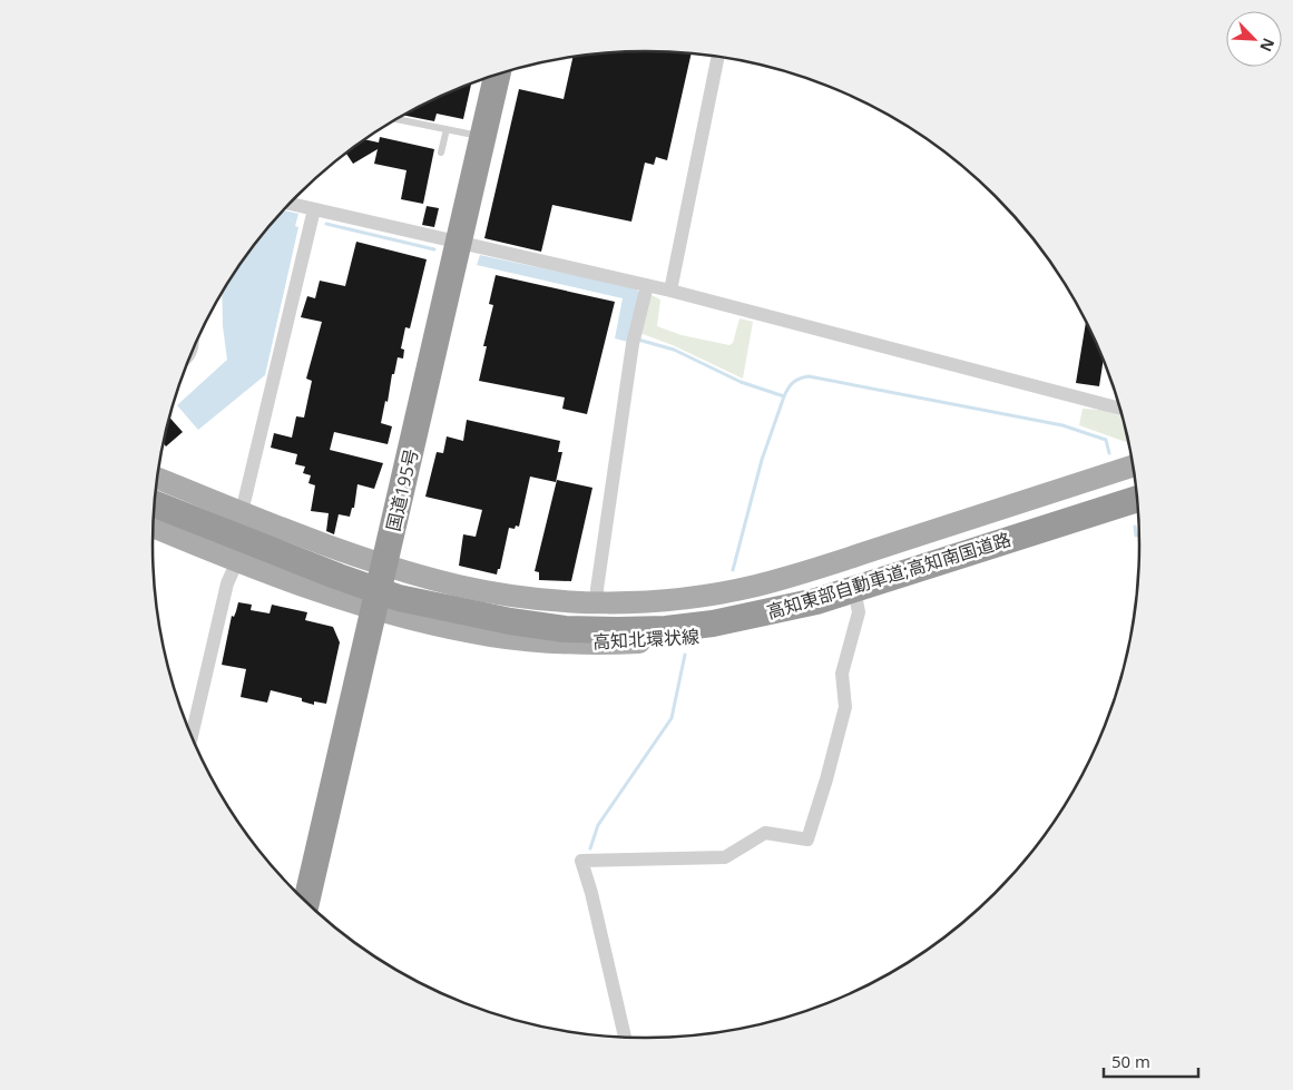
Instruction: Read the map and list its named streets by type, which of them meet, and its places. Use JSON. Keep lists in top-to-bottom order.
{
  "streets": {
    "highway": ["国道195号", "高知東部自動車道;高知南国道路"],
    "main road": ["高知北環状線"]
  },
  "crossings": [
    ["国道195号", "高知北環状線"]
  ],
  "scale_bar": "50 m",
  "north": "bottom right"
}
